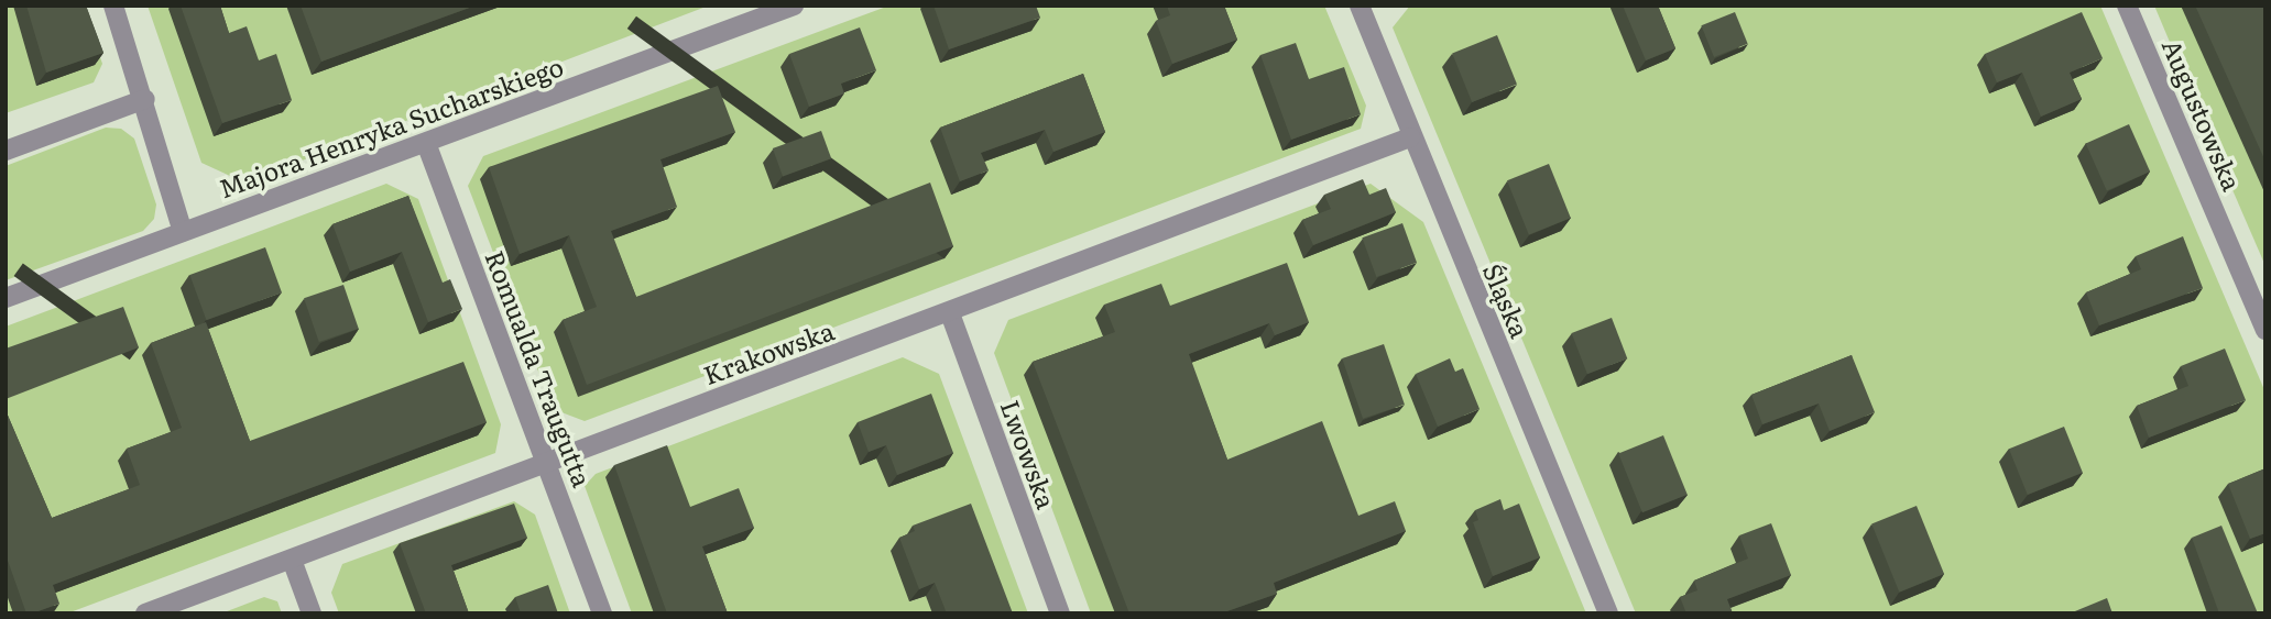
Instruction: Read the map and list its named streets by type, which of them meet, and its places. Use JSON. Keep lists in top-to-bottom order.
{
  "streets": {
    "street": [
      "Augustowska",
      "Majora Henryka Sucharskiego",
      "Śląska",
      "Krakowska",
      "Romualda Traugutta",
      "Lwowska"
    ]
  },
  "crossings": [
    ["Majora Henryka Sucharskiego", "Romualda Traugutta"],
    ["Śląska", "Krakowska"],
    ["Krakowska", "Romualda Traugutta"],
    ["Krakowska", "Lwowska"]
  ]
}
